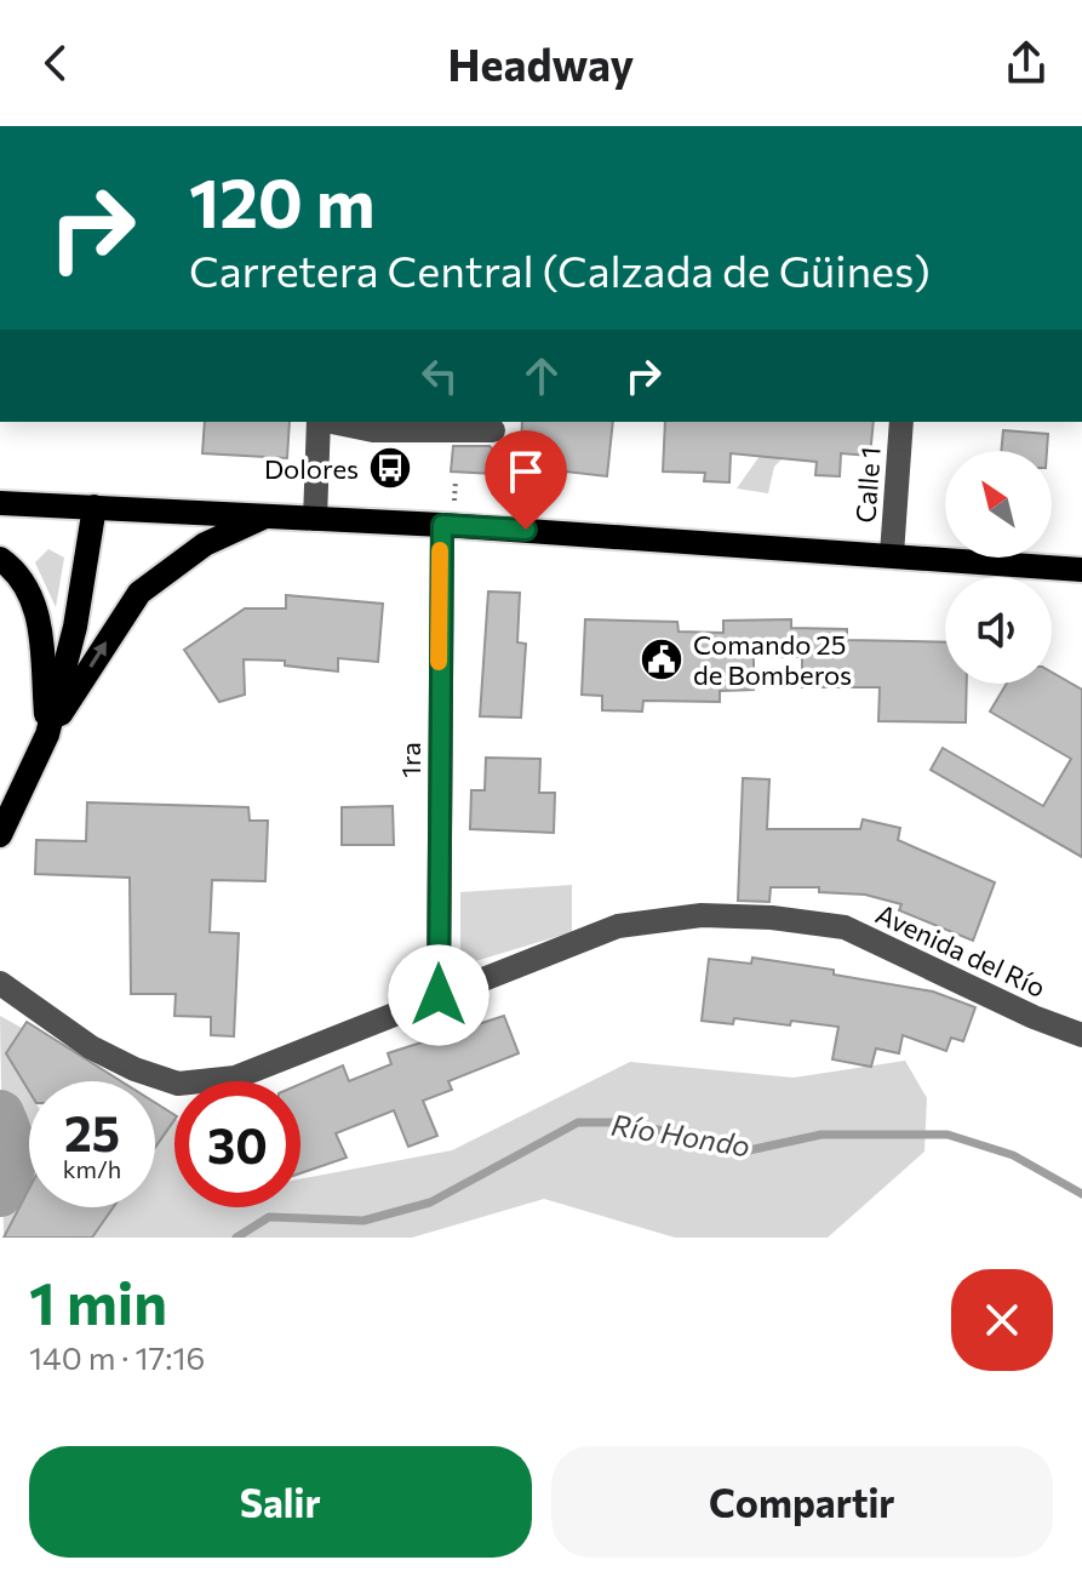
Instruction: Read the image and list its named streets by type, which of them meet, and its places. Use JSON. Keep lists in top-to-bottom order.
{
  "streets": {
    "street": ["Calle 1", "1ra", "Avenida del Río"]
  },
  "crossings": [
    ["1ra", "Avenida del Río"]
  ],
  "water": ["Río Hondo"],
  "places": {
    "bus stop": ["Dolores"],
    "public building": ["Comando 25 de Bomberos"]
  },
  "north": "top left",
  "page": {
    "header": "Headway",
    "turn": ["120 m", "Carretera Central (Calzada de Güines)"],
    "speed": "25 km/h",
    "limit": "30",
    "heading": ["1 min", "140 m · 17:16"],
    "buttons": ["Salir", "Compartir"]
  }
}
